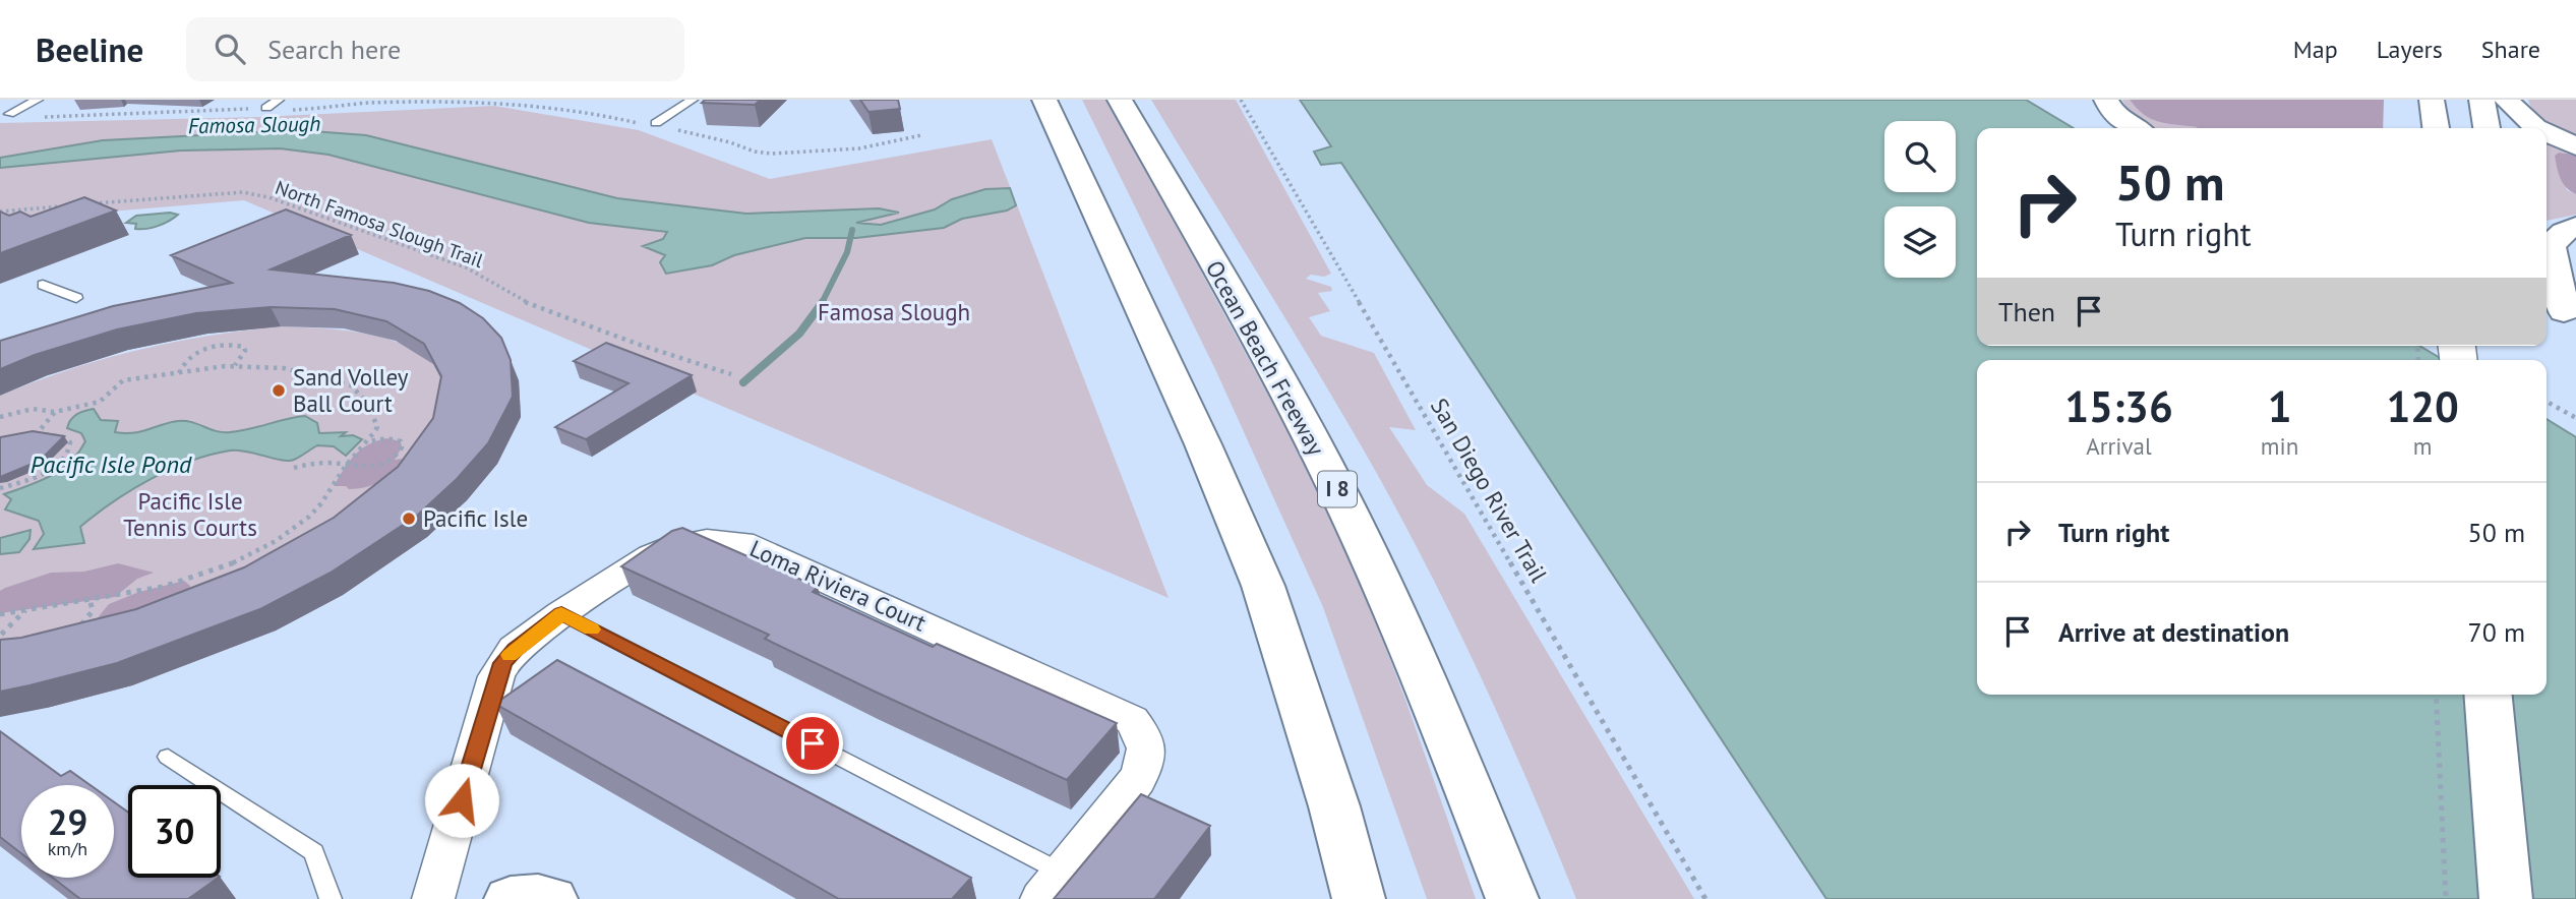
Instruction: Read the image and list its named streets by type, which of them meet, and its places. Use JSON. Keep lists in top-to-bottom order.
{
  "streets": {
    "main road": ["Ocean Beach Freeway", "I 8"],
    "street": ["Loma Riviera Court"],
    "path": ["North Famosa Slough Trail", "San Diego River Trail"]
  },
  "water": ["Famosa Slough", "Pacific Isle Pond"],
  "parks": ["Famosa Slough", "Pacific Isle Tennis Courts"],
  "places": ["Sand Volley Ball Court", "Pacific Isle"],
  "page": {
    "header": "Beeline",
    "search": "Search here",
    "nav": ["Map", "Layers", "Share"],
    "turn": ["50 m", "Turn right"],
    "then": "Then",
    "eta": [
      "15:36",
      "Arrival",
      "1",
      "min",
      "120",
      "m"
    ],
    "list": [
      {
        "name": "Turn right",
        "value": "50 m"
      },
      {
        "name": "Arrive at destination",
        "value": "70 m"
      }
    ],
    "speed": "29 km/h",
    "limit": "30"
  }
}
